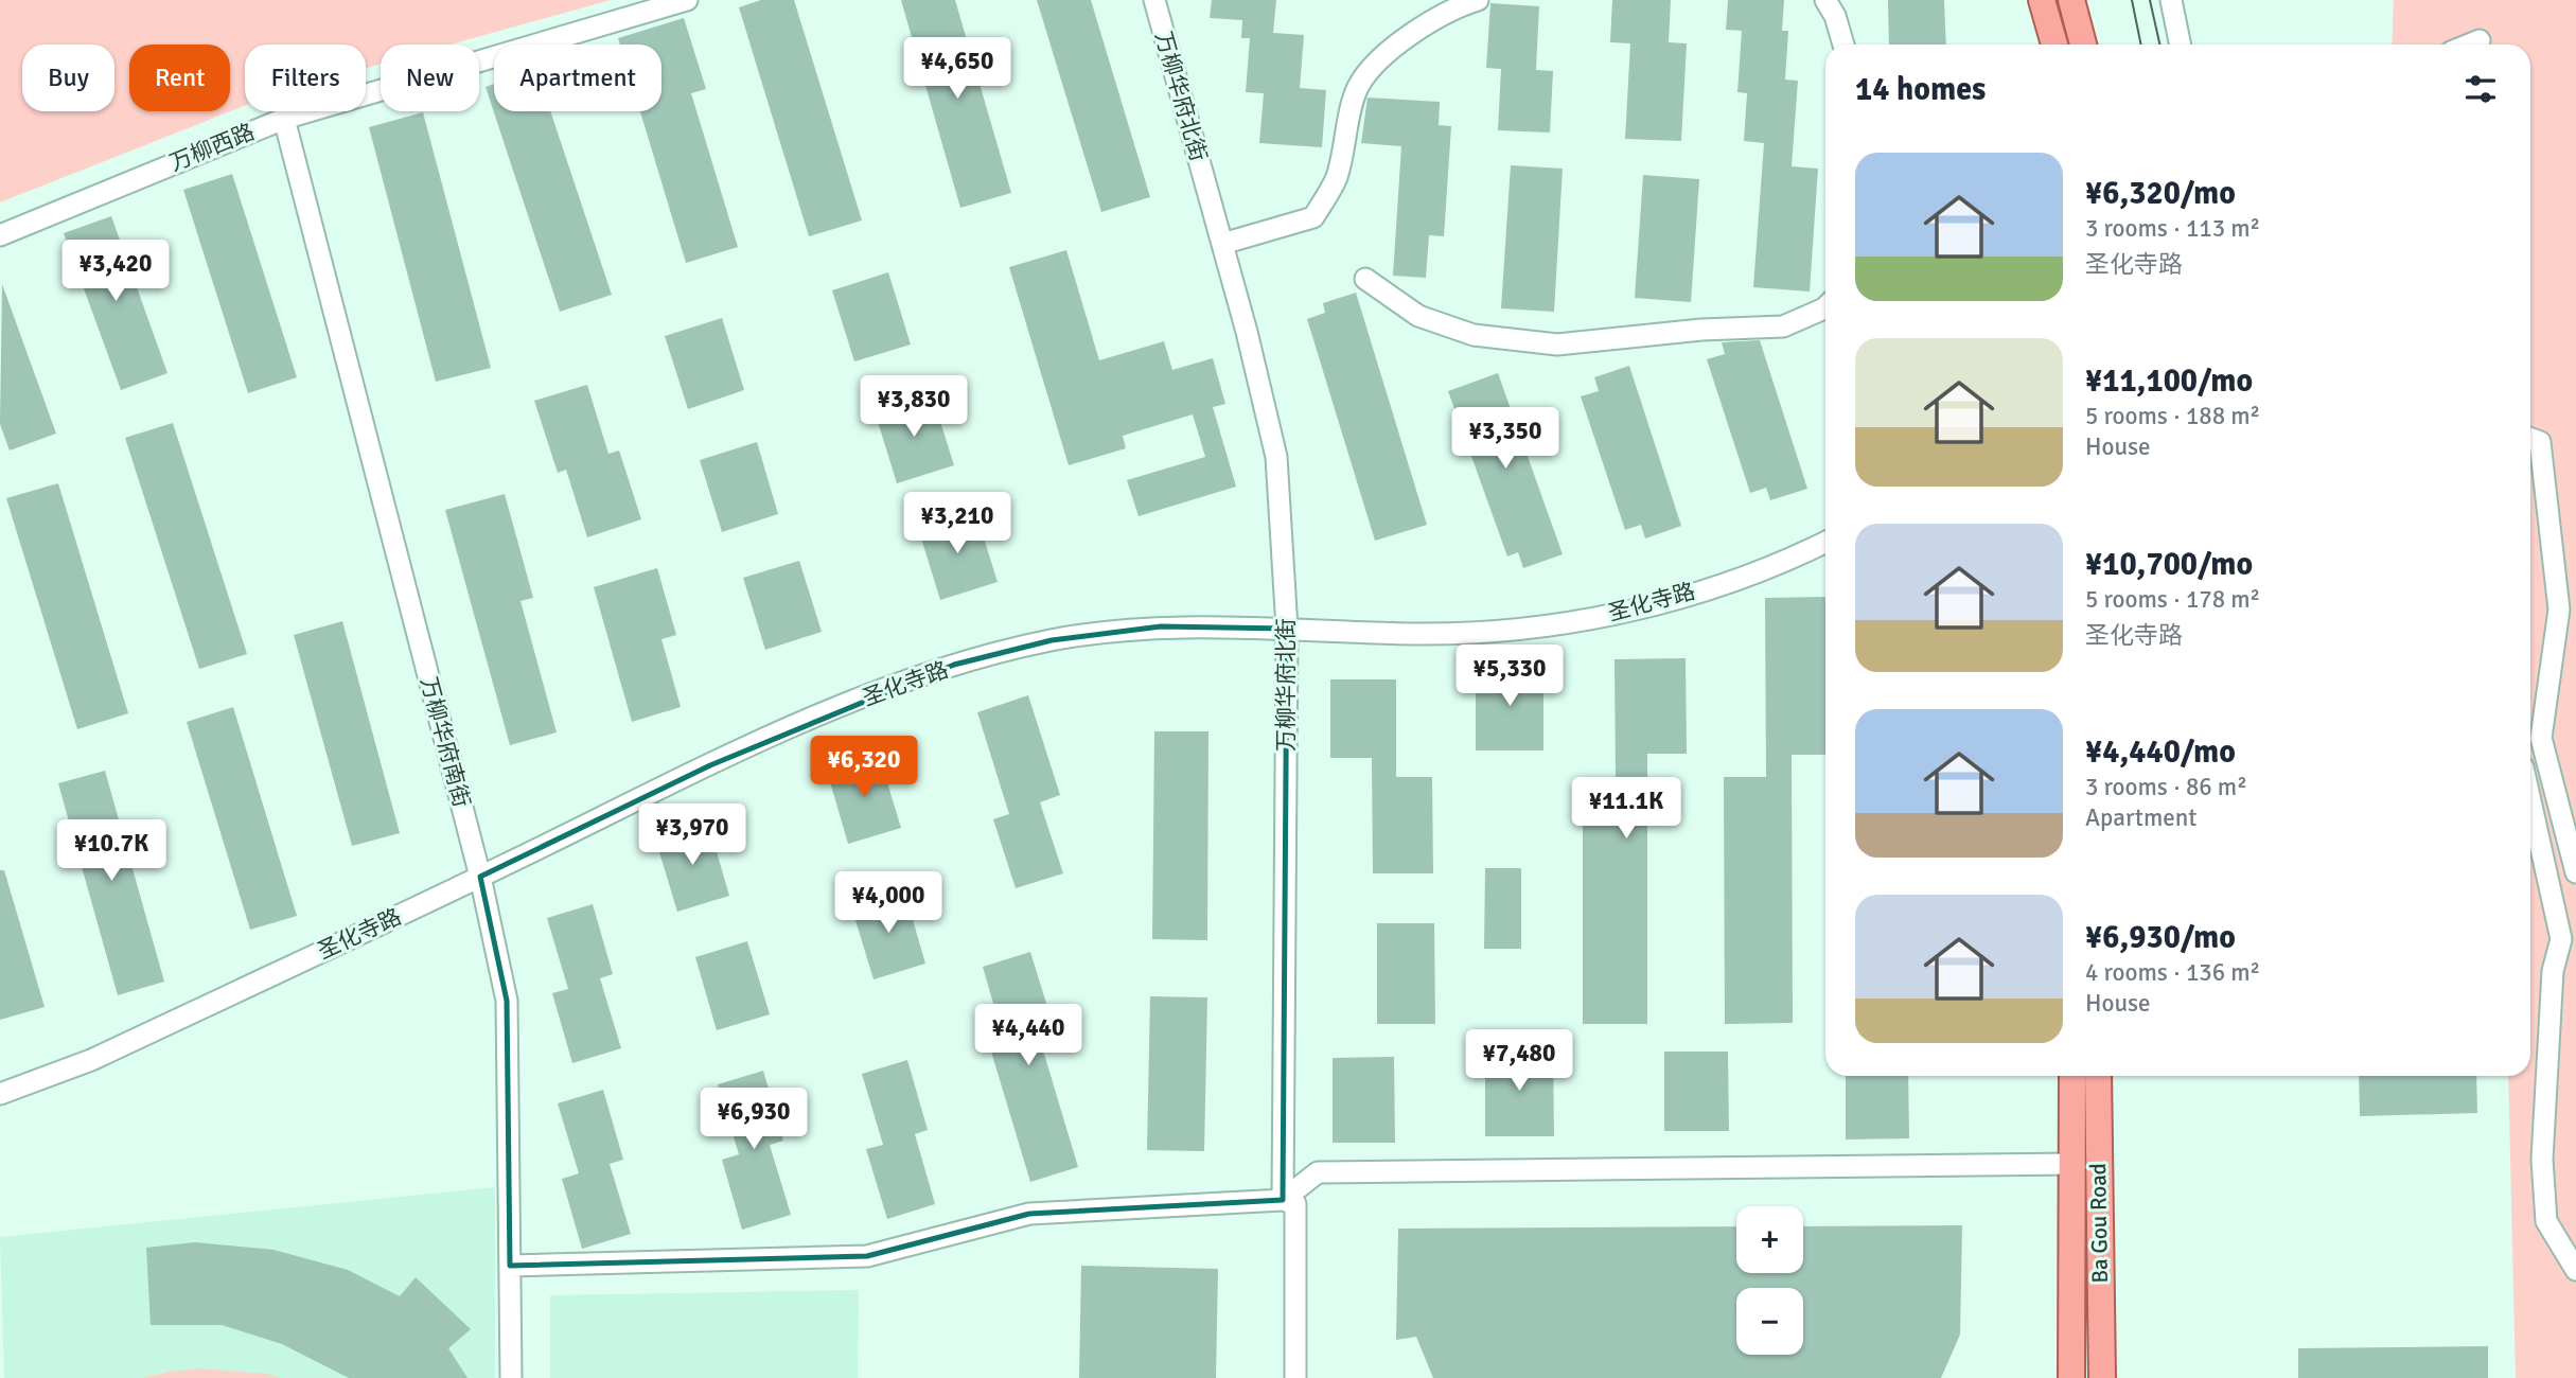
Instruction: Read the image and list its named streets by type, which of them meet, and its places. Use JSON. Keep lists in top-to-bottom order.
{
  "streets": {
    "main road": ["Ba Gou Road"],
    "street": [
      "万柳华府北街",
      "万柳西路",
      "圣化寺路",
      "万柳华府南街"
    ]
  },
  "crossings": [
    ["万柳华府北街", "圣化寺路"],
    ["万柳西路", "万柳华府南街"],
    ["圣化寺路", "万柳华府南街"]
  ],
  "page": {
    "price": [
      "¥4,650",
      "¥3,420",
      "¥3,830",
      "¥3,350",
      "¥3,210",
      "¥5,330",
      "¥6,320",
      "¥11.1K",
      "¥3,970",
      "¥10.7K",
      "¥4,000",
      "¥4,440",
      "¥7,480",
      "¥6,930"
    ],
    "chip": [
      "Buy",
      "Rent",
      "Filters",
      "New",
      "Apartment"
    ],
    "heading": "14 homes",
    "list": [
      {
        "name": "¥6,320/mo",
        "note": "3 rooms · 113 m² · 圣化寺路"
      },
      {
        "name": "¥11,100/mo",
        "note": "5 rooms · 188 m² · House"
      },
      {
        "name": "¥10,700/mo",
        "note": "5 rooms · 178 m² · 圣化寺路"
      },
      {
        "name": "¥4,440/mo",
        "note": "3 rooms · 86 m² · Apartment"
      },
      {
        "name": "¥6,930/mo",
        "note": "4 rooms · 136 m² · House"
      }
    ],
    "map_buttons": ["+", "−"]
  }
}
